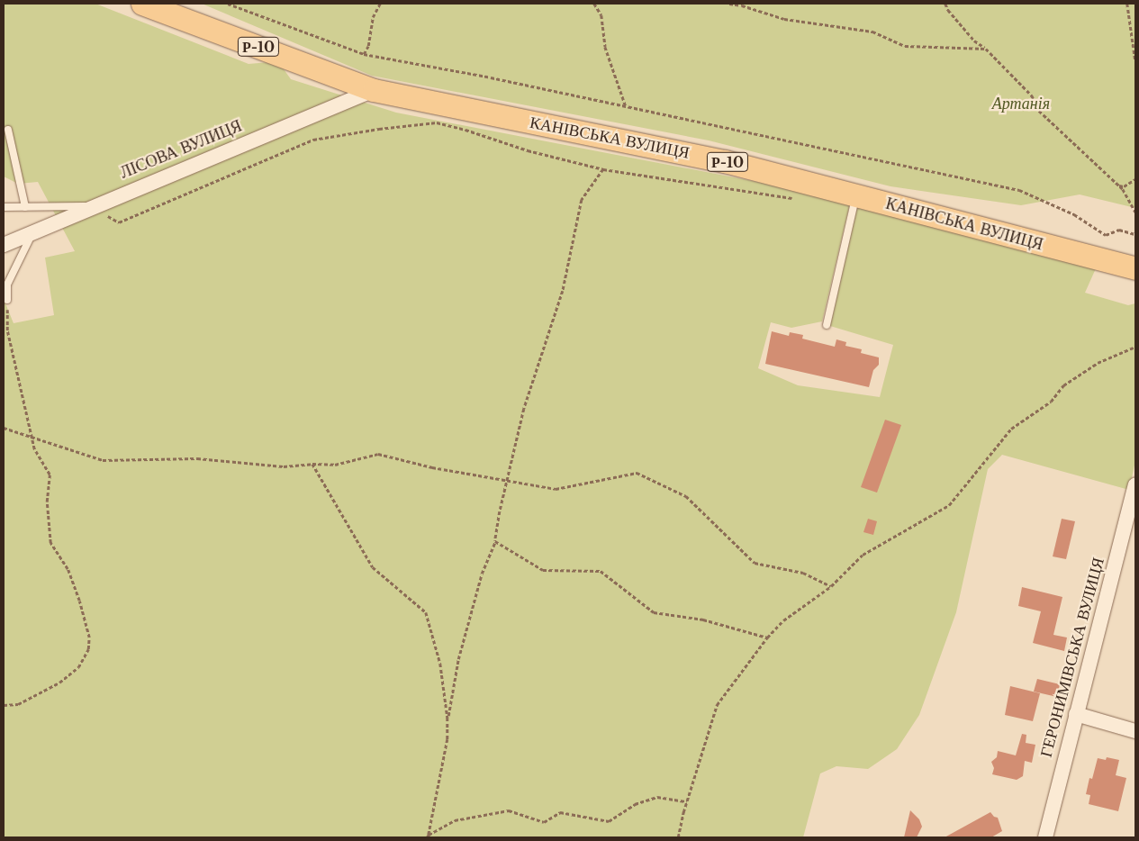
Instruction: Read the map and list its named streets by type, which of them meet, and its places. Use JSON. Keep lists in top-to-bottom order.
{
  "streets": {
    "main road": ["Р-10", "КАНІВСЬКА ВУЛИЦЯ"],
    "street": ["ЛІСОВА ВУЛИЦЯ", "ГЕРОНИМІВСЬКА ВУЛИЦЯ"]
  },
  "crossings": [
    ["КАНІВСЬКА ВУЛИЦЯ", "ЛІСОВА ВУЛИЦЯ"]
  ],
  "parks": ["Артанія"]
}
